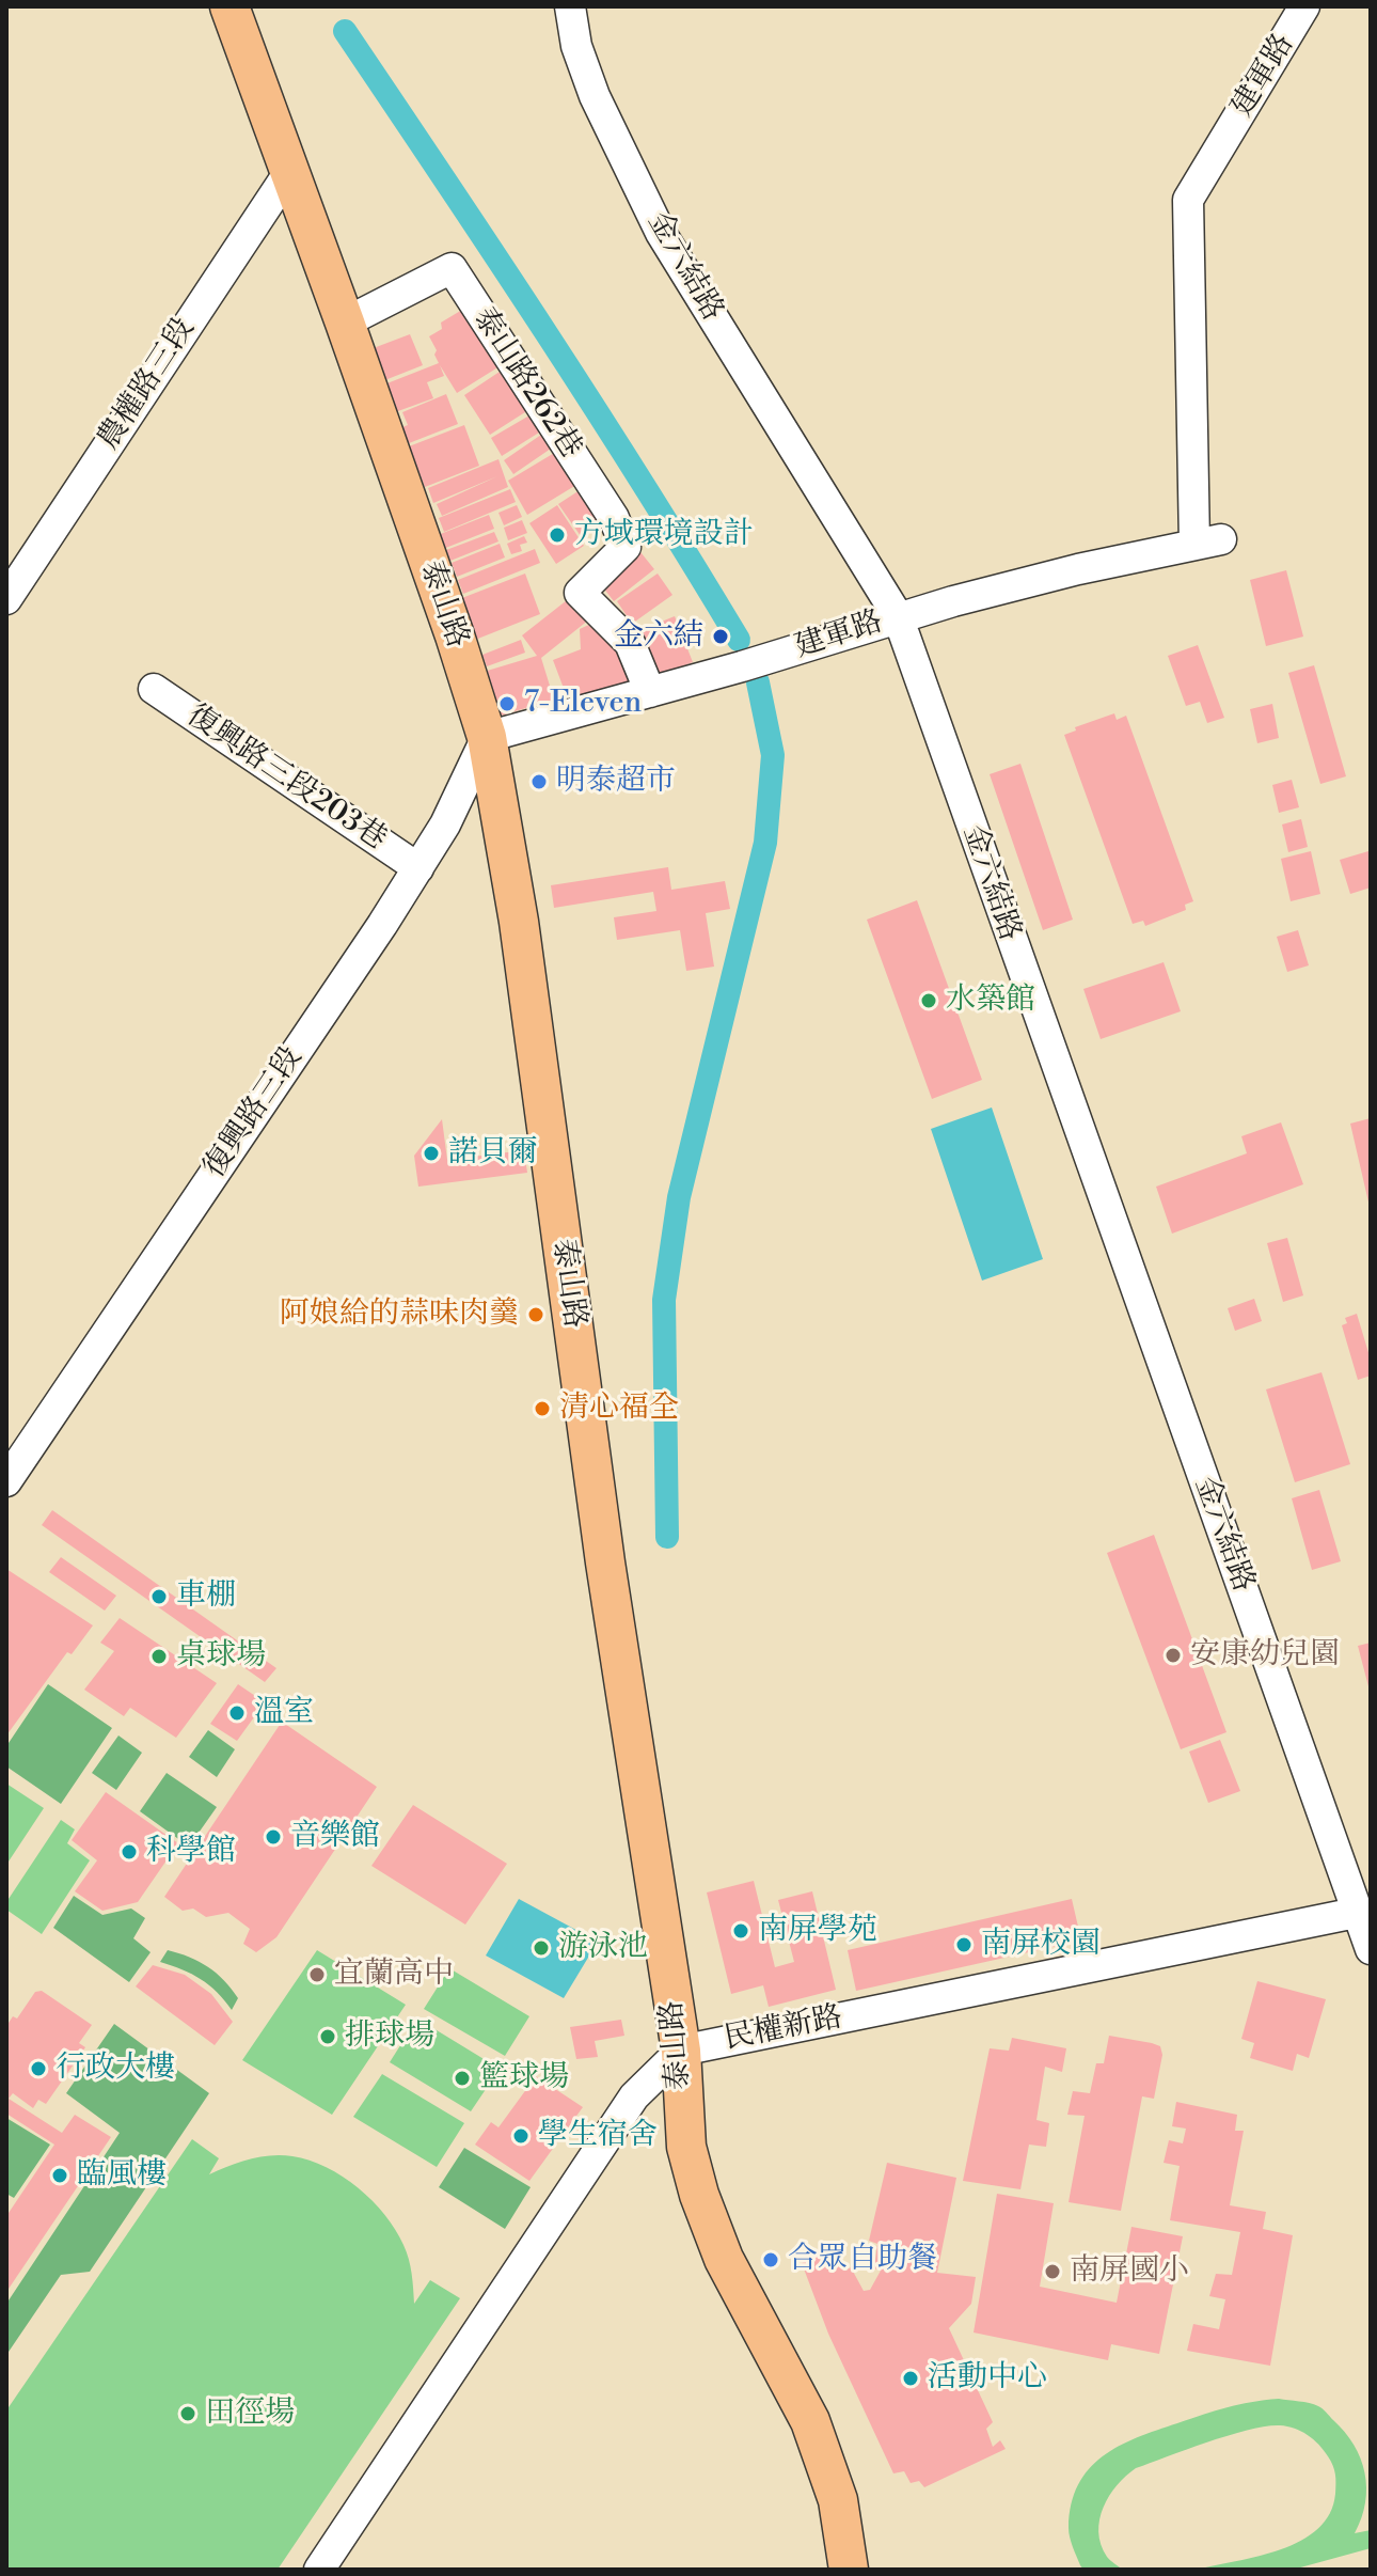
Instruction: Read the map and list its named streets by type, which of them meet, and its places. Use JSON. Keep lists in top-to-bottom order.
{
  "streets": {
    "main road": ["泰山路"],
    "street": [
      "建軍路",
      "金六結路",
      "泰山路262巷",
      "農權路三段",
      "復興路三段203巷",
      "復興路三段",
      "民權新路"
    ]
  },
  "crossings": [
    ["建軍路", "金六結路"],
    ["建軍路", "泰山路262巷"],
    ["建軍路", "泰山路"],
    ["建軍路", "復興路三段"],
    ["金六結路", "民權新路"],
    ["泰山路262巷", "泰山路"],
    ["農權路三段", "泰山路"],
    ["泰山路", "復興路三段"],
    ["泰山路", "民權新路"],
    ["復興路三段203巷", "復興路三段"]
  ],
  "places": [
    "方域環境設計",
    "金六結",
    "7-Eleven",
    "明泰超市",
    "水築館",
    "諾貝爾",
    "阿娘給的蒜味肉羹",
    "清心福全",
    "車棚",
    "安康幼兒園",
    "桌球場",
    "溫室",
    "音樂館",
    "科學館",
    "南屏學苑",
    "南屏校園",
    "游泳池",
    "宜蘭高中",
    "排球場",
    "行政大樓",
    "籃球場",
    "學生宿舍",
    "臨風樓",
    "合眾自助餐",
    "南屏國小",
    "活動中心",
    "田徑場"
  ]
}
